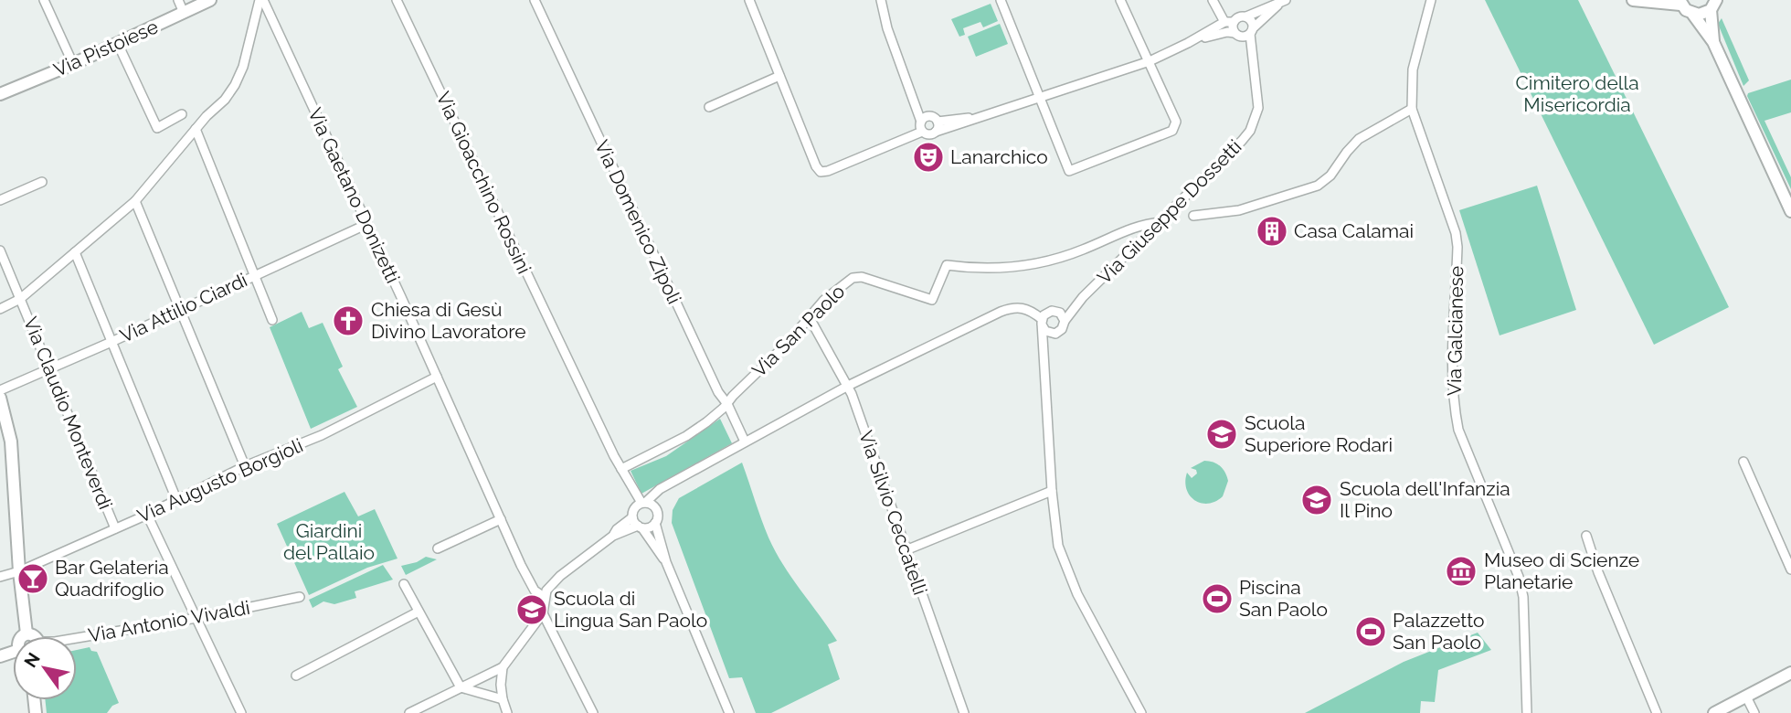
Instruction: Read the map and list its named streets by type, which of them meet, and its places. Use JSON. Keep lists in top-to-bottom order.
{
  "streets": {
    "street": [
      "Via Pistoiese",
      "Via Gioacchino Rossini",
      "Via Gaetano Donizetti",
      "Via Giuseppe Dossetti",
      "Via Domenico Zipoli",
      "Via Attilio Ciardi",
      "Via San Paolo",
      "Via Galcianese",
      "Via Claudio Monteverdi",
      "Via Augusto Borgioli",
      "Via Silvio Ceccatelli",
      "Via Antonio Vivaldi"
    ]
  },
  "crossings": [
    ["Via Gioacchino Rossini", "Via San Paolo"],
    ["Via Gaetano Donizetti", "Via Attilio Ciardi"],
    ["Via Gaetano Donizetti", "Via Augusto Borgioli"],
    ["Via Giuseppe Dossetti", "Via San Paolo"],
    ["Via Domenico Zipoli", "Via San Paolo"],
    ["Via Attilio Ciardi", "Via Claudio Monteverdi"],
    ["Via San Paolo", "Via Silvio Ceccatelli"],
    ["Via Claudio Monteverdi", "Via Augusto Borgioli"]
  ],
  "parks": ["Cimitero della Misericordia", "Giardini del Pallaio"],
  "places": {
    "theatre": ["Lanarchico"],
    "building": ["Casa Calamai"],
    "church": ["Chiesa di Gesù Divino Lavoratore"],
    "school or university": ["Scuola Superiore Rodari", "Scuola dell'Infanzia Il Pino", "Scuola di Lingua San Paolo"],
    "museum": ["Museo di Scienze Planetarie"],
    "bar": ["Bar Gelateria Quadrifoglio"],
    "sports": ["Piscina San Paolo", "Palazzetto San Paolo"]
  },
  "north": "top left"
}
